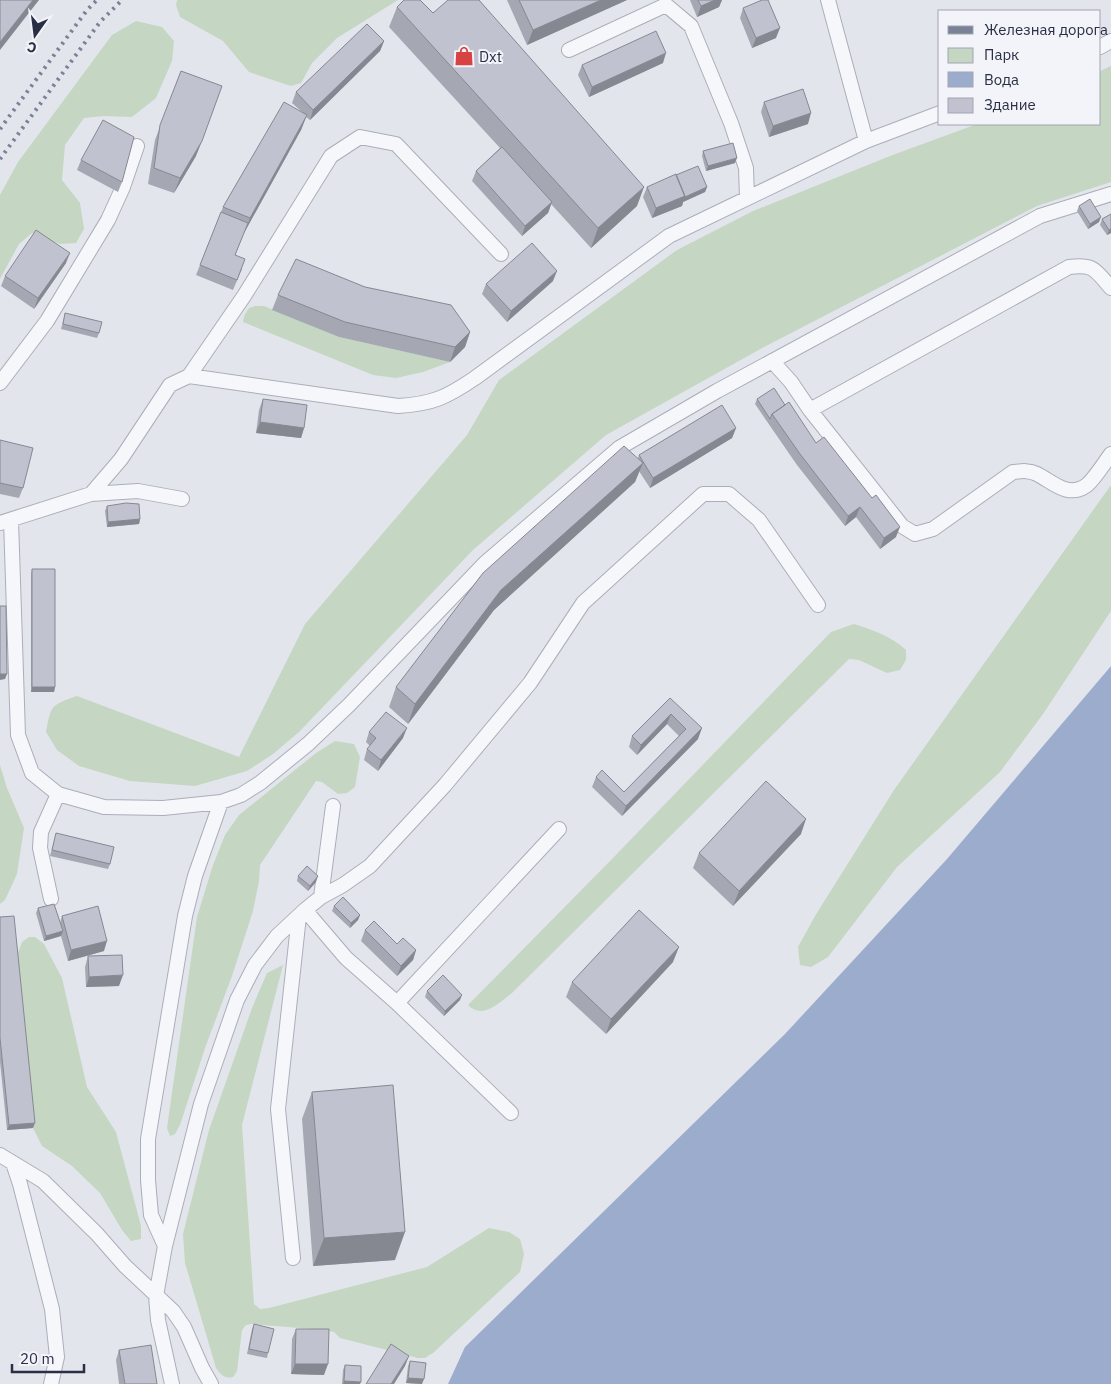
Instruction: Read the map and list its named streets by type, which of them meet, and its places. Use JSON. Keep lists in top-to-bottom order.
{
  "places": {
    "shop": ["Dxt"]
  },
  "legend": [
    "Железная дорога",
    "Парк",
    "Вода",
    "Здание"
  ],
  "scale_bar": "20 m",
  "north": "bottom"
}
